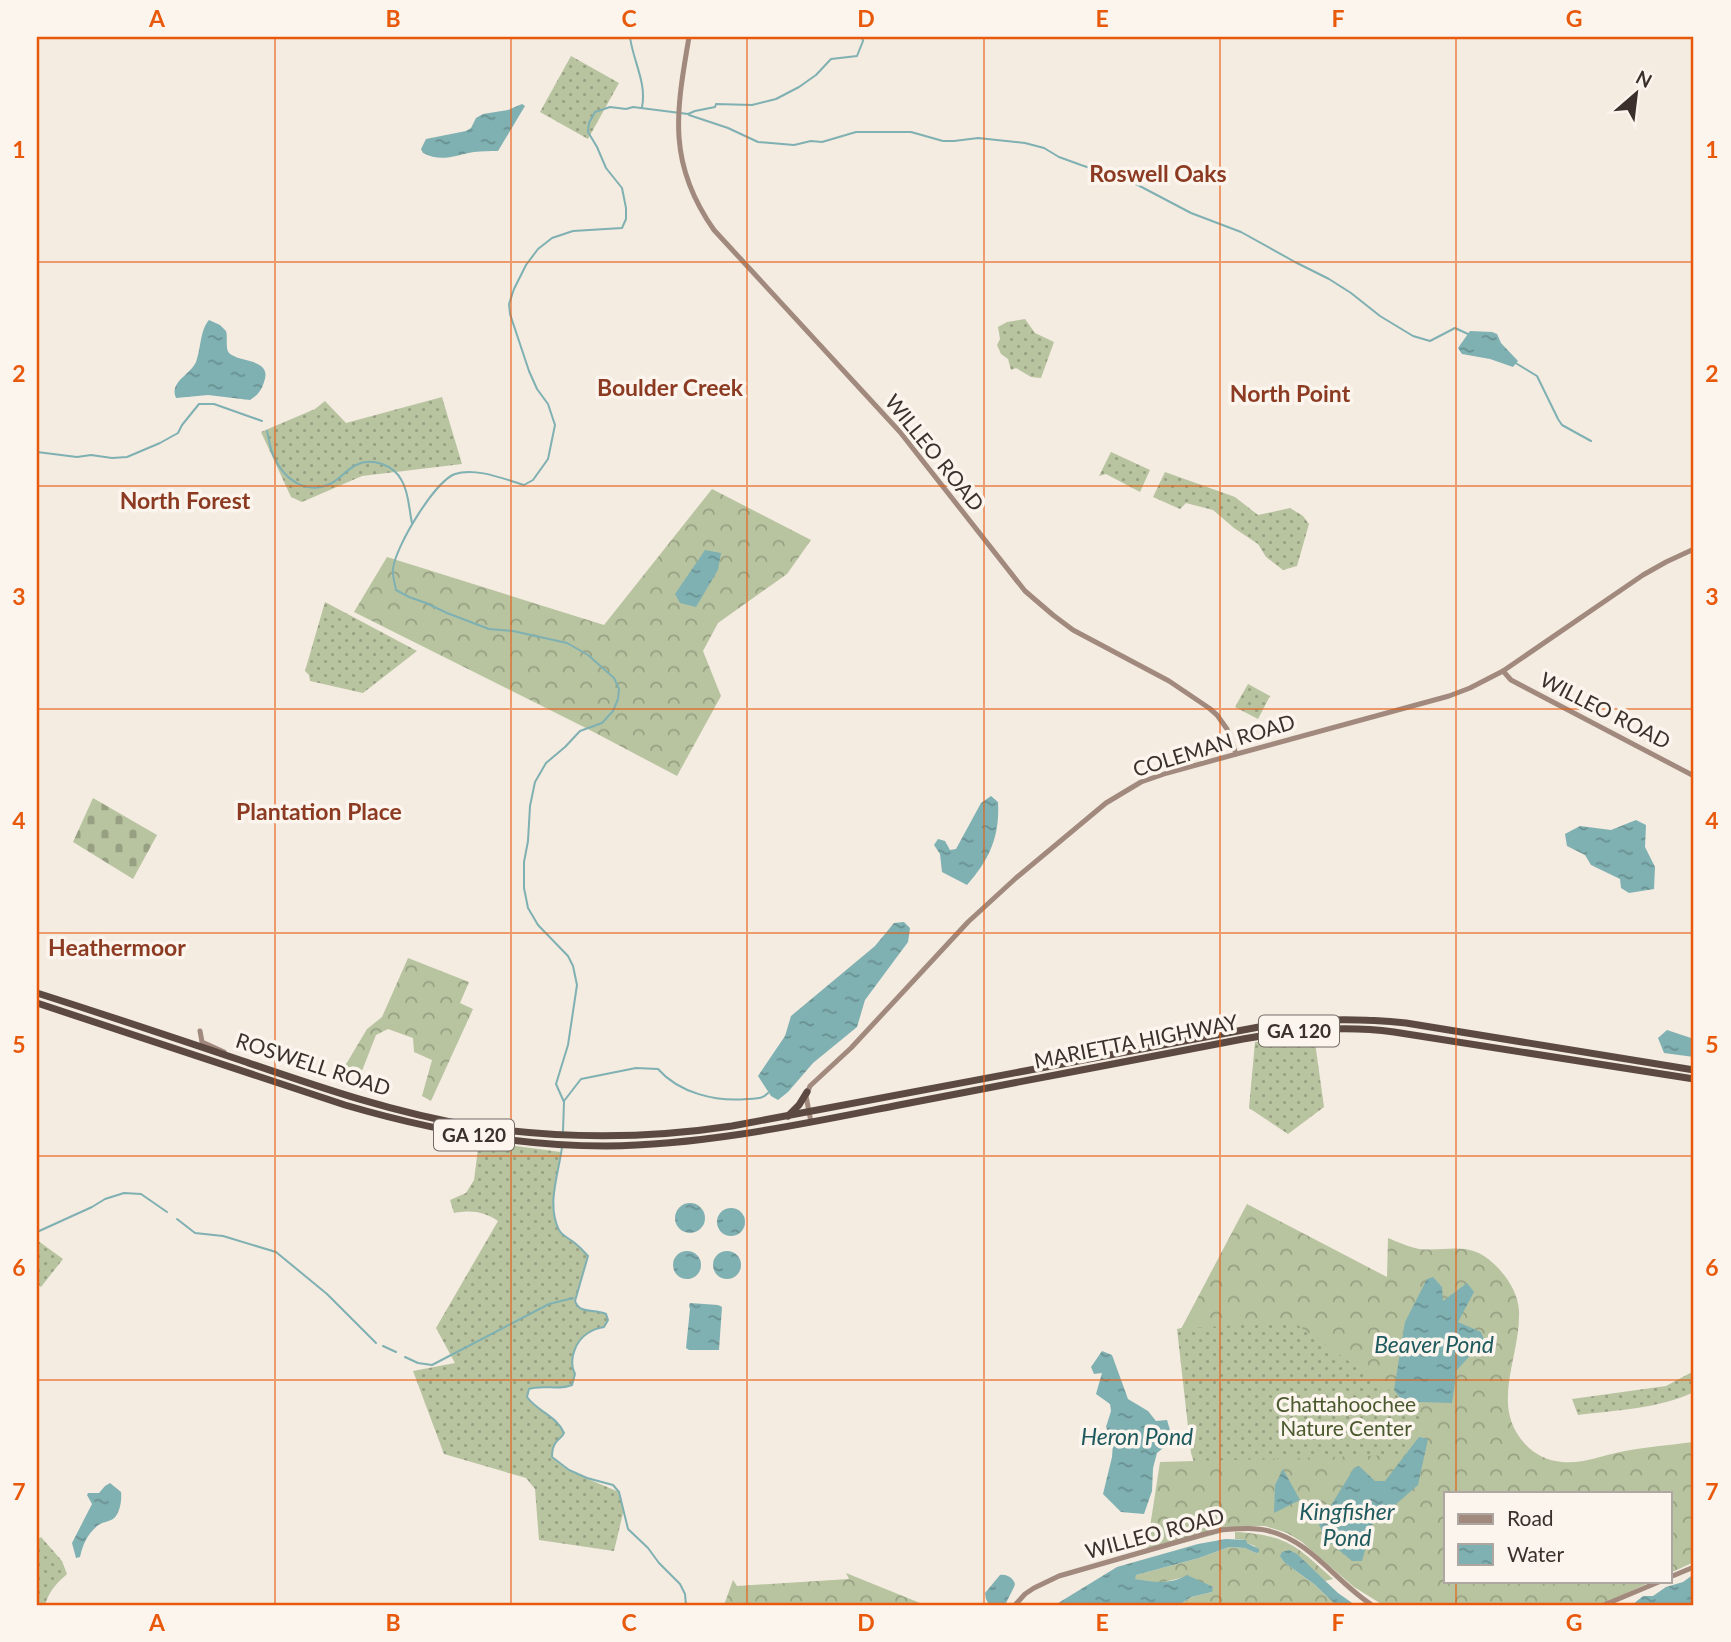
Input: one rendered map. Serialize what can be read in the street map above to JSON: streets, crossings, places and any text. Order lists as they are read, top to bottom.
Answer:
{
  "streets": {
    "highway": ["GA 120", "MARIETTA HIGHWAY", "ROSWELL ROAD"],
    "street": ["WILLEO ROAD", "COLEMAN ROAD"]
  },
  "crossings": [
    ["WILLEO ROAD", "COLEMAN ROAD"],
    ["MARIETTA HIGHWAY", "ROSWELL ROAD"]
  ],
  "districts": [
    "Roswell Oaks",
    "Boulder Creek",
    "North Point",
    "North Forest",
    "Plantation Place",
    "Heathermoor"
  ],
  "water": ["Beaver Pond", "Heron Pond", "Kingfisher Pond"],
  "parks": ["Chattahoochee Nature Center"],
  "legend": ["Road", "Water"],
  "north": "top right",
  "grid": {
    "columns": [
      "A",
      "B",
      "C",
      "D",
      "E",
      "F",
      "G"
    ],
    "rows": [
      "1",
      "2",
      "3",
      "4",
      "5",
      "6",
      "7"
    ]
  }
}
